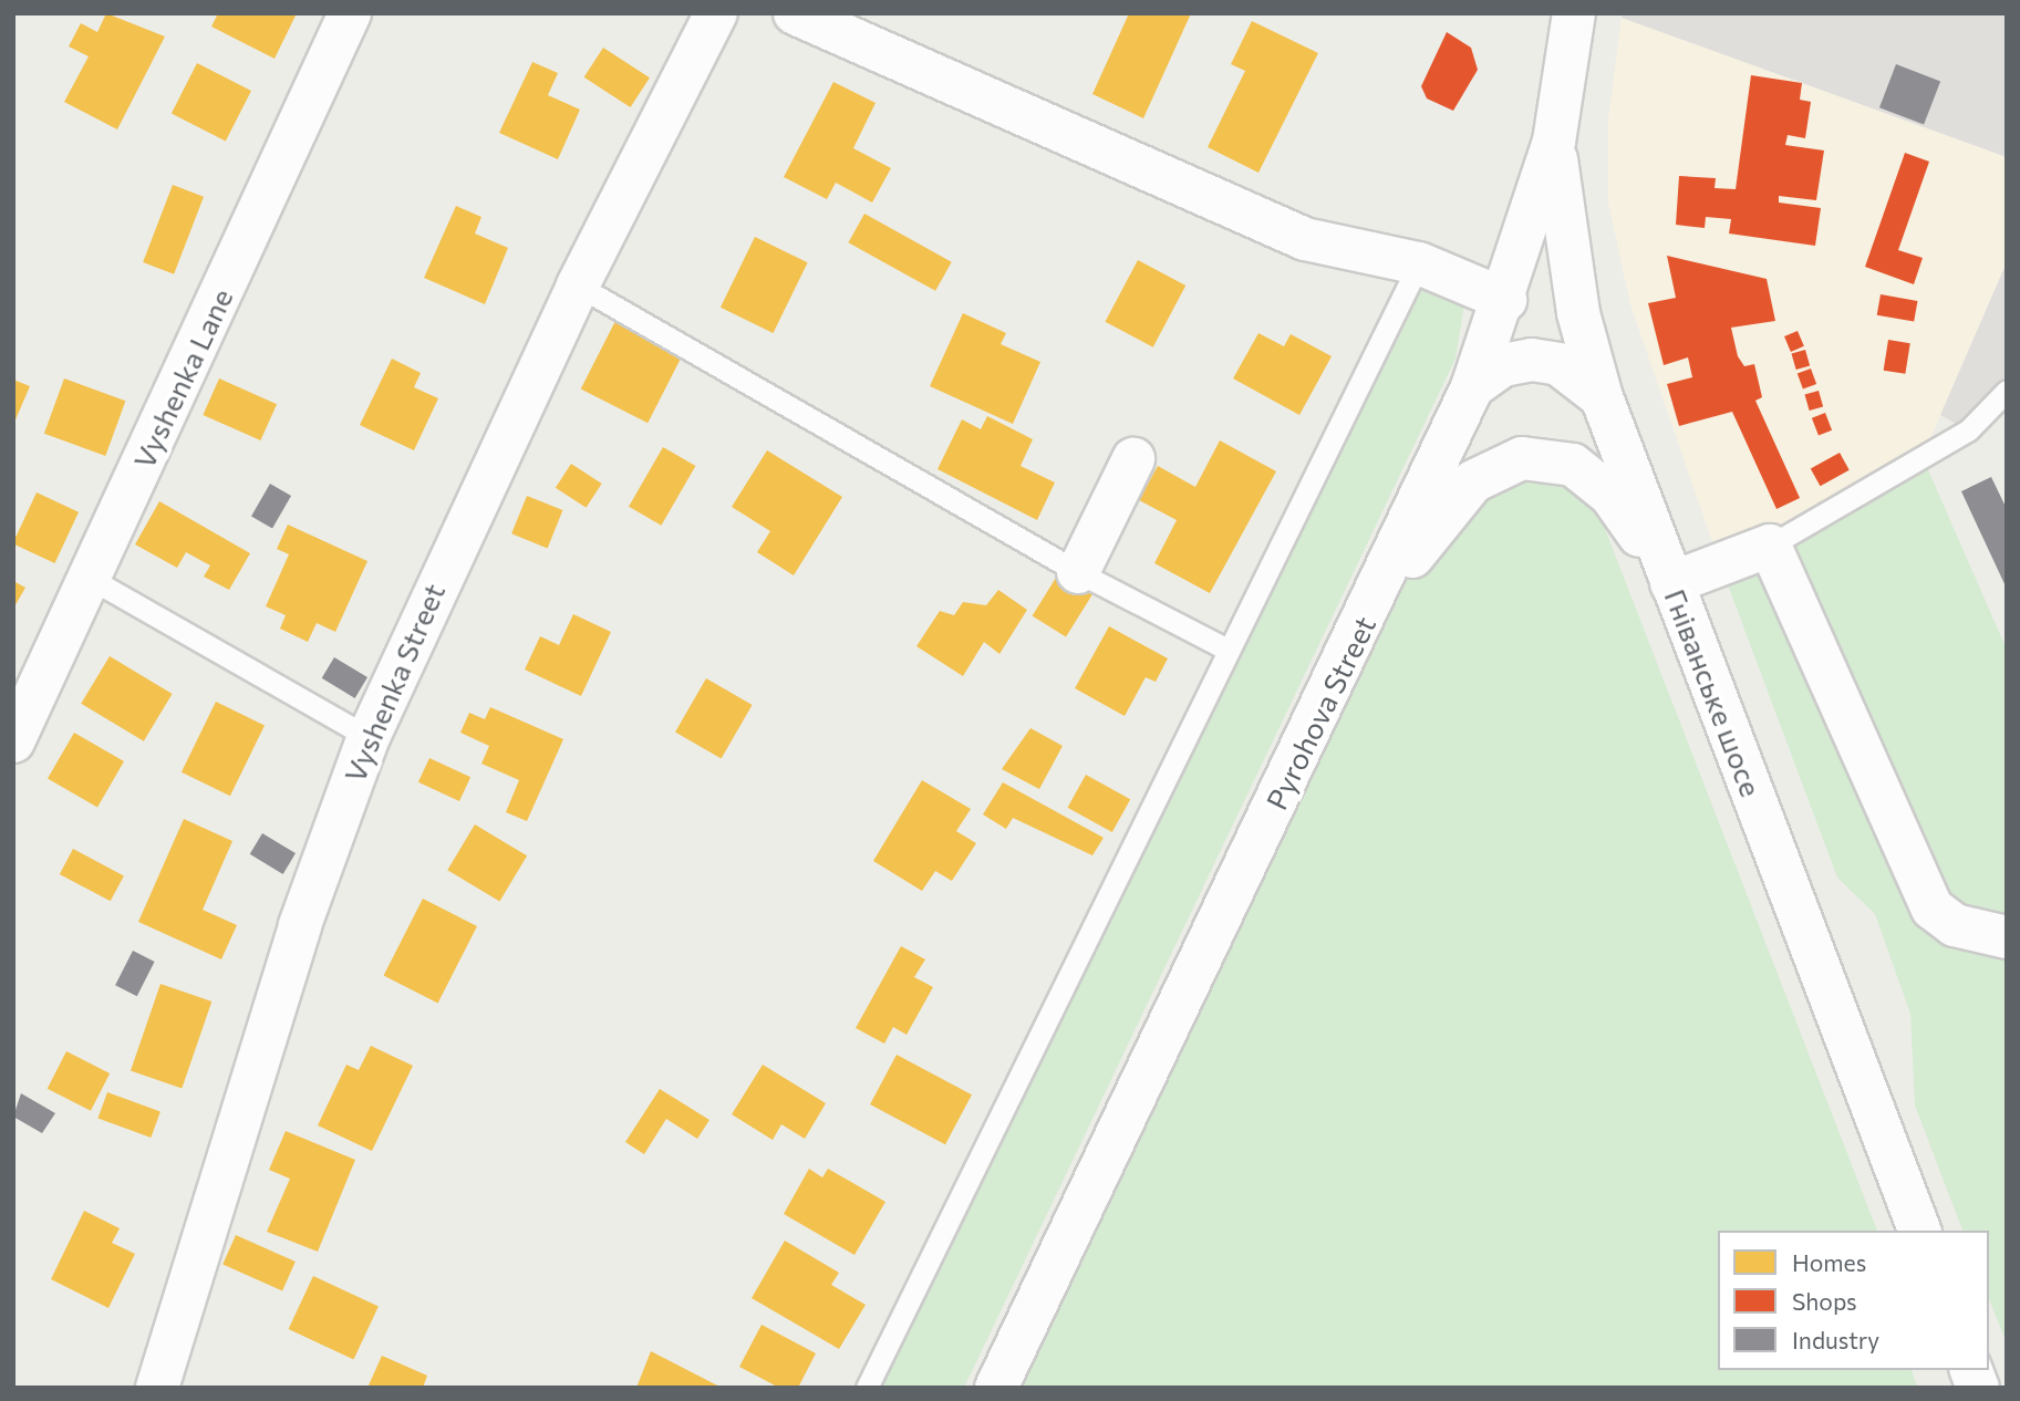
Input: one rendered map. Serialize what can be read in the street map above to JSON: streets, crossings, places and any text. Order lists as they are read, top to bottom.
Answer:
{
  "streets": {
    "street": [
      "Vyshenka Lane",
      "Vyshenka Street",
      "Гніванське шосе",
      "Pyrohova Street"
    ]
  },
  "crossings": [
    ["Гніванське шосе", "Pyrohova Street"]
  ],
  "legend": ["Homes", "Shops", "Industry"]
}
